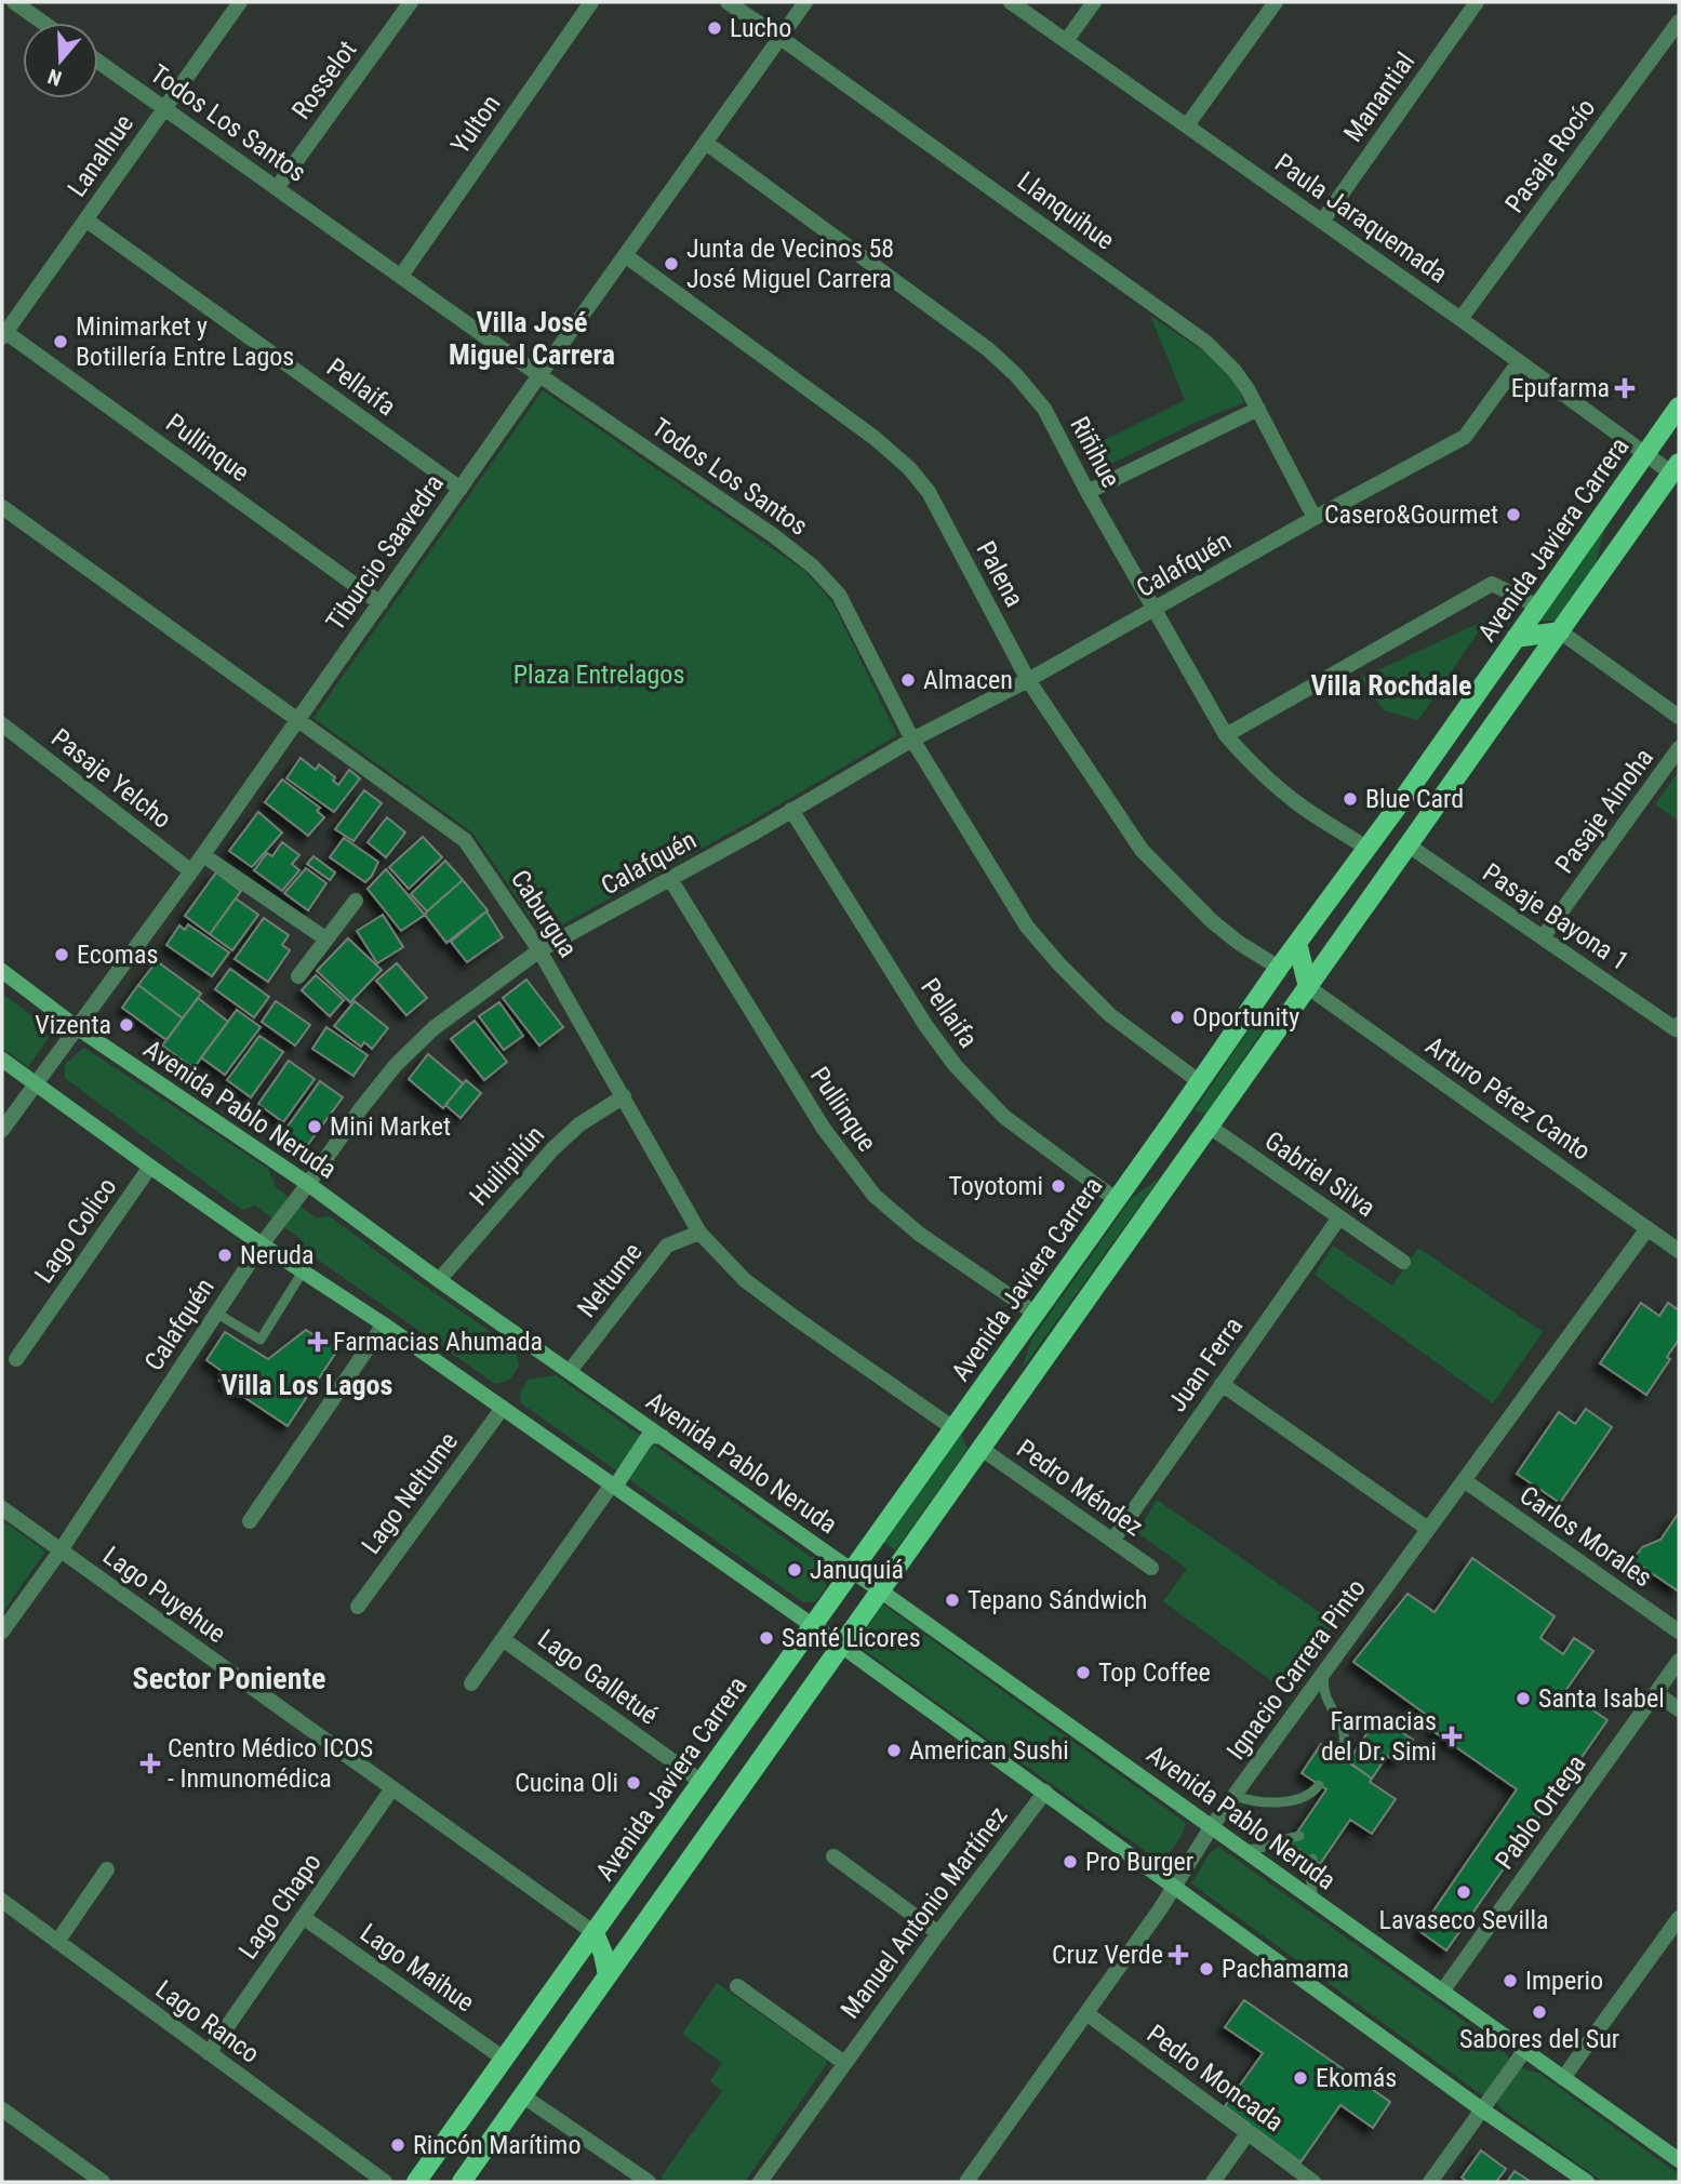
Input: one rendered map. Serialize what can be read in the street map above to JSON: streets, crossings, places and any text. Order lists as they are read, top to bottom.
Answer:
{
  "streets": {
    "main road": ["Avenida Javiera Carrera", "Avenida Pablo Neruda"],
    "street": [
      "Rosselot",
      "Manantial",
      "Todos Los Santos",
      "Yulton",
      "Lanalhue",
      "Pasaje Rocío",
      "Llanquihue",
      "Paula Jaraquemada",
      "Pellaifa",
      "Pullinque",
      "Riñihue",
      "Tiburcio Saavedra",
      "Calafquén",
      "Palena",
      "Pasaje Yelcho",
      "Pasaje Ainoha",
      "Caburgua",
      "Pasaje Bayona 1",
      "Arturo Pérez Canto",
      "Huilipilún",
      "Gabriel Silva",
      "Lago Colico",
      "Neltume",
      "Juan Ferra",
      "Pedro Méndez",
      "Lago Neltume",
      "Carlos Morales",
      "Lago Puyehue",
      "Ignacio Carrera Pinto",
      "Lago Galletué",
      "Pablo Ortega",
      "Lago Chapo",
      "Manuel Antonio Martínez",
      "Lago Maihue",
      "Lago Ranco",
      "Pedro Moncada"
    ]
  },
  "crossings": [
    ["Rosselot", "Todos Los Santos"],
    ["Manantial", "Paula Jaraquemada"],
    ["Todos Los Santos", "Yulton"],
    ["Todos Los Santos", "Lanalhue"],
    ["Todos Los Santos", "Avenida Javiera Carrera"],
    ["Todos Los Santos", "Tiburcio Saavedra"],
    ["Todos Los Santos", "Calafquén"],
    ["Lanalhue", "Pellaifa"],
    ["Lanalhue", "Pullinque"],
    ["Pasaje Rocío", "Paula Jaraquemada"],
    ["Llanquihue", "Tiburcio Saavedra"],
    ["Llanquihue", "Calafquén"],
    ["Paula Jaraquemada", "Avenida Javiera Carrera"],
    ["Paula Jaraquemada", "Calafquén"],
    ["Pellaifa", "Avenida Javiera Carrera"],
    ["Pellaifa", "Tiburcio Saavedra"],
    ["Pellaifa", "Calafquén"],
    ["Pullinque", "Avenida Javiera Carrera"],
    ["Pullinque", "Tiburcio Saavedra"],
    ["Pullinque", "Calafquén"],
    ["Riñihue", "Avenida Javiera Carrera"],
    ["Riñihue", "Tiburcio Saavedra"],
    ["Riñihue", "Calafquén"],
    ["Avenida Javiera Carrera", "Palena"],
    ["Avenida Javiera Carrera", "Caburgua"],
    ["Avenida Javiera Carrera", "Avenida Pablo Neruda"],
    ["Avenida Javiera Carrera", "Lago Puyehue"],
    ["Avenida Javiera Carrera", "Lago Galletué"],
    ["Avenida Javiera Carrera", "Lago Maihue"],
    ["Tiburcio Saavedra", "Palena"],
    ["Tiburcio Saavedra", "Pasaje Yelcho"],
    ["Tiburcio Saavedra", "Caburgua"],
    ["Tiburcio Saavedra", "Avenida Pablo Neruda"],
    ["Calafquén", "Palena"],
    ["Calafquén", "Caburgua"],
    ["Calafquén", "Avenida Pablo Neruda"],
    ["Calafquén", "Lago Puyehue"],
    ["Pasaje Ainoha", "Pasaje Bayona 1"],
    ["Caburgua", "Huilipilún"],
    ["Caburgua", "Neltume"],
    ["Arturo Pérez Canto", "Ignacio Carrera Pinto"],
    ["Avenida Pablo Neruda", "Huilipilún"],
    ["Avenida Pablo Neruda", "Neltume"],
    ["Avenida Pablo Neruda", "Ignacio Carrera Pinto"],
    ["Avenida Pablo Neruda", "Pablo Ortega"],
    ["Gabriel Silva", "Juan Ferra"],
    ["Juan Ferra", "Pedro Méndez"],
    ["Carlos Morales", "Ignacio Carrera Pinto"],
    ["Lago Puyehue", "Lago Chapo"],
    ["Ignacio Carrera Pinto", "Pedro Moncada"],
    ["Lago Chapo", "Lago Maihue"],
    ["Lago Chapo", "Lago Ranco"]
  ],
  "districts": [
    "Villa José Miguel Carrera",
    "Villa Rochdale",
    "Villa Los Lagos",
    "Sector Poniente"
  ],
  "parks": ["Plaza Entrelagos"],
  "places": {
    "other": [
      "Lucho",
      "Junta de Vecinos 58 José Miguel Carrera",
      "Minimarket y Botillería Entre Lagos",
      "Casero&Gourmet",
      "Almacen",
      "Blue Card",
      "Ecomas",
      "Oportunity",
      "Vizenta",
      "Mini Market",
      "Toyotomi",
      "Neruda",
      "Januquiá",
      "Tepano Sándwich",
      "Santé Licores",
      "Top Coffee",
      "Santa Isabel",
      "American Sushi",
      "Cucina Oli",
      "Pro Burger",
      "Lavaseco Sevilla",
      "Pachamama",
      "Imperio",
      "Sabores del Sur",
      "Ekomás",
      "Rincón Marítimo"
    ],
    "health": [
      "Epufarma",
      "Farmacias Ahumada",
      "Farmacias del Dr. Simi",
      "Centro Médico ICOS - Inmunomédica",
      "Cruz Verde"
    ]
  },
  "north": "bottom"
}
